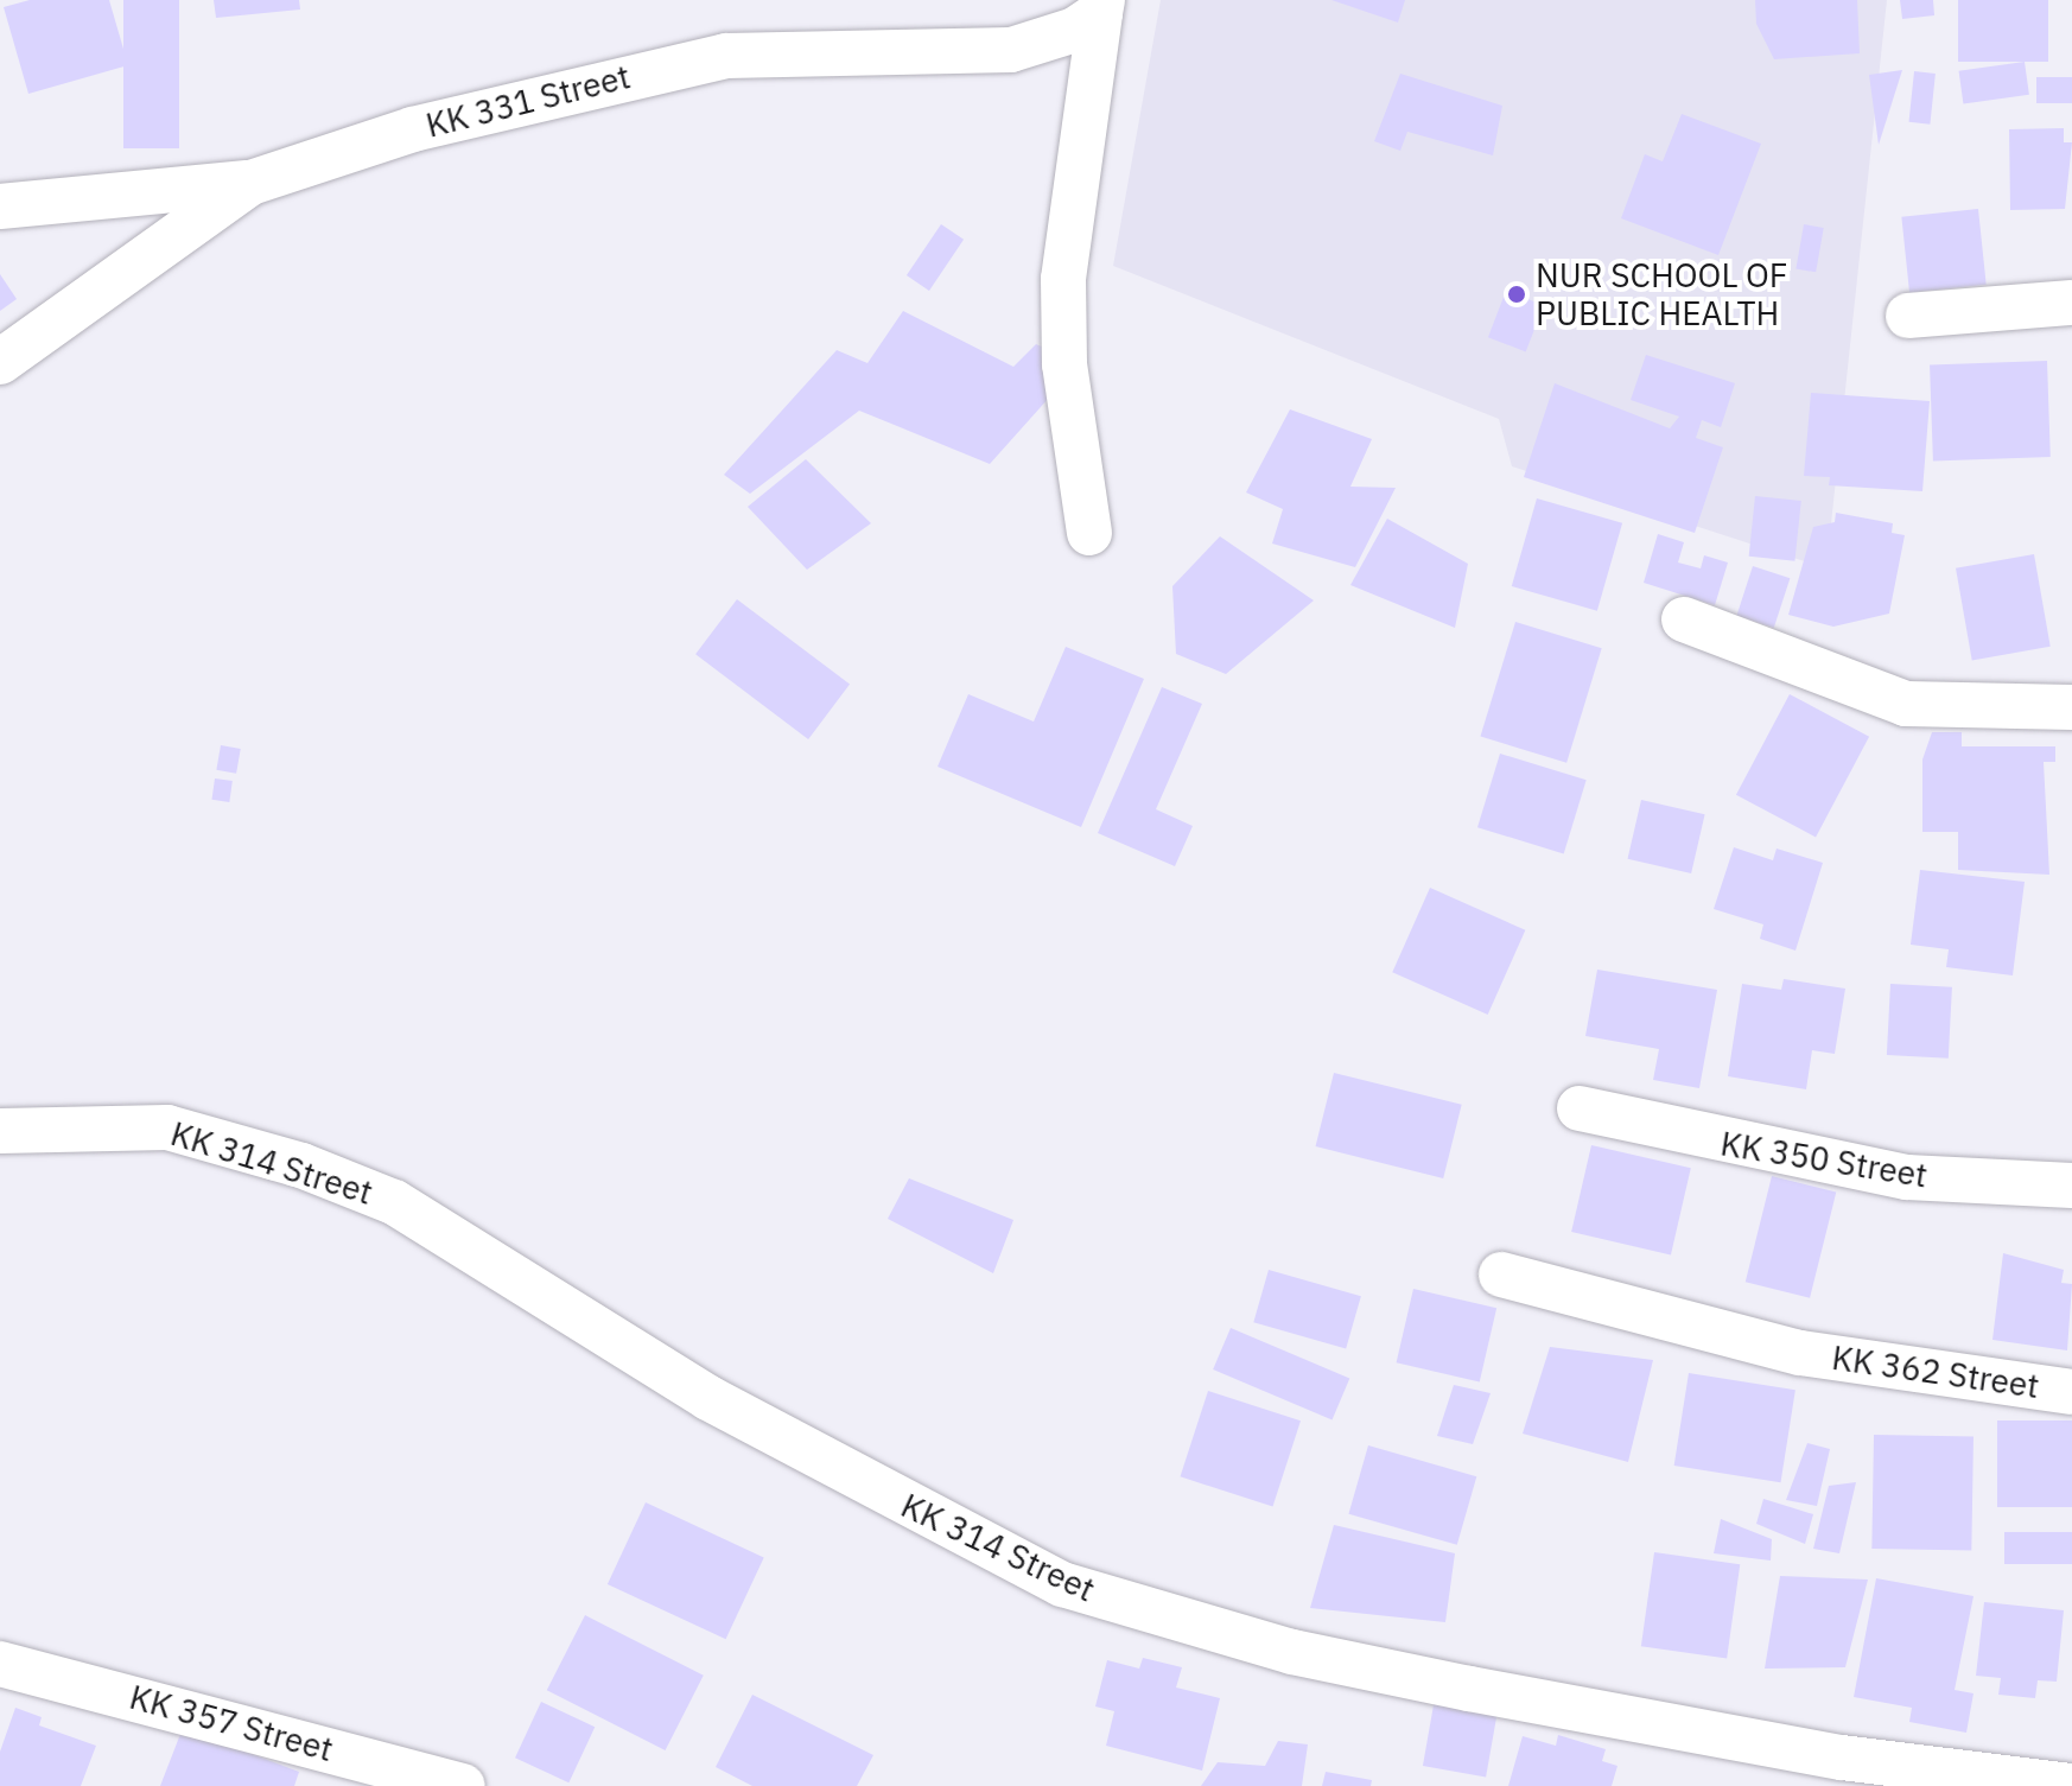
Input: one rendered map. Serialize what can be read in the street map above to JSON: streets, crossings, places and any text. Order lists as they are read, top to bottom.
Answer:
{
  "streets": {
    "street": [
      "KK 331 Street",
      "KK 350 Street",
      "KK 314 Street",
      "KK 362 Street",
      "KK 357 Street"
    ]
  },
  "places": ["NUR SCHOOL OF PUBLIC HEALTH"]
}
